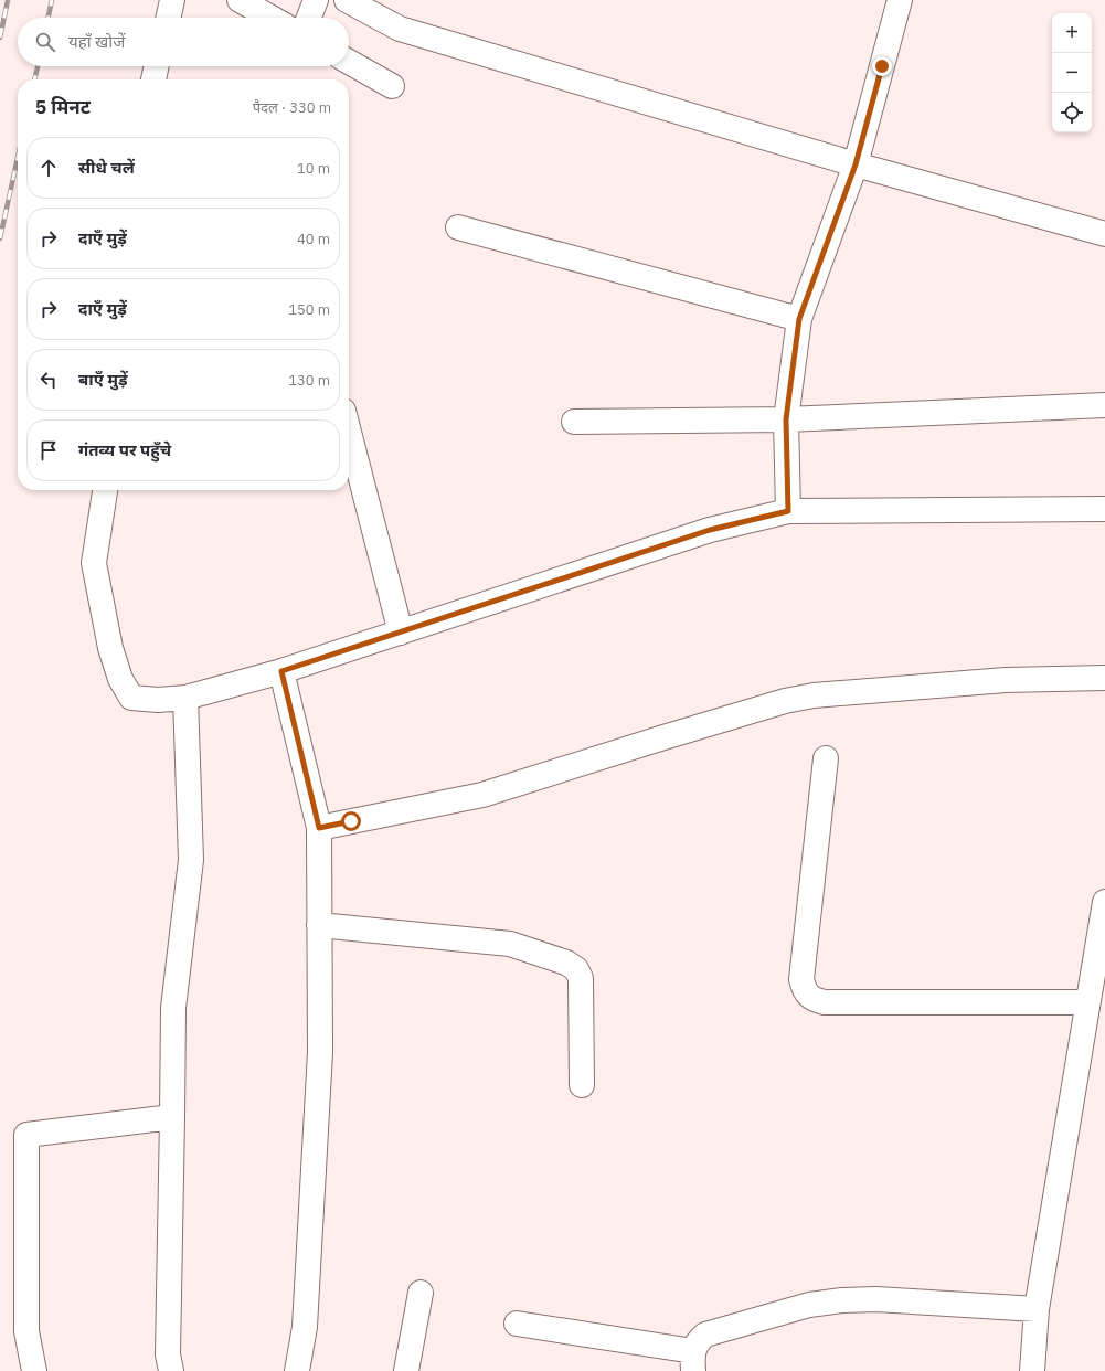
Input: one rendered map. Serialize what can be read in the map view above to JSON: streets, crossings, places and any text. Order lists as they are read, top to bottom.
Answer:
{
  "page": {
    "map_buttons": ["+", "−"],
    "search": "यहाँ खोजें",
    "heading": ["5 मिनट", "पैदल · 330 m"],
    "list": [
      ["सीधे चलें", "10 m"],
      ["दाएँ मुड़ें", "40 m"],
      ["दाएँ मुड़ें", "150 m"],
      ["बाएँ मुड़ें", "130 m"],
      "गंतव्य पर पहुँचे"
    ]
  }
}
